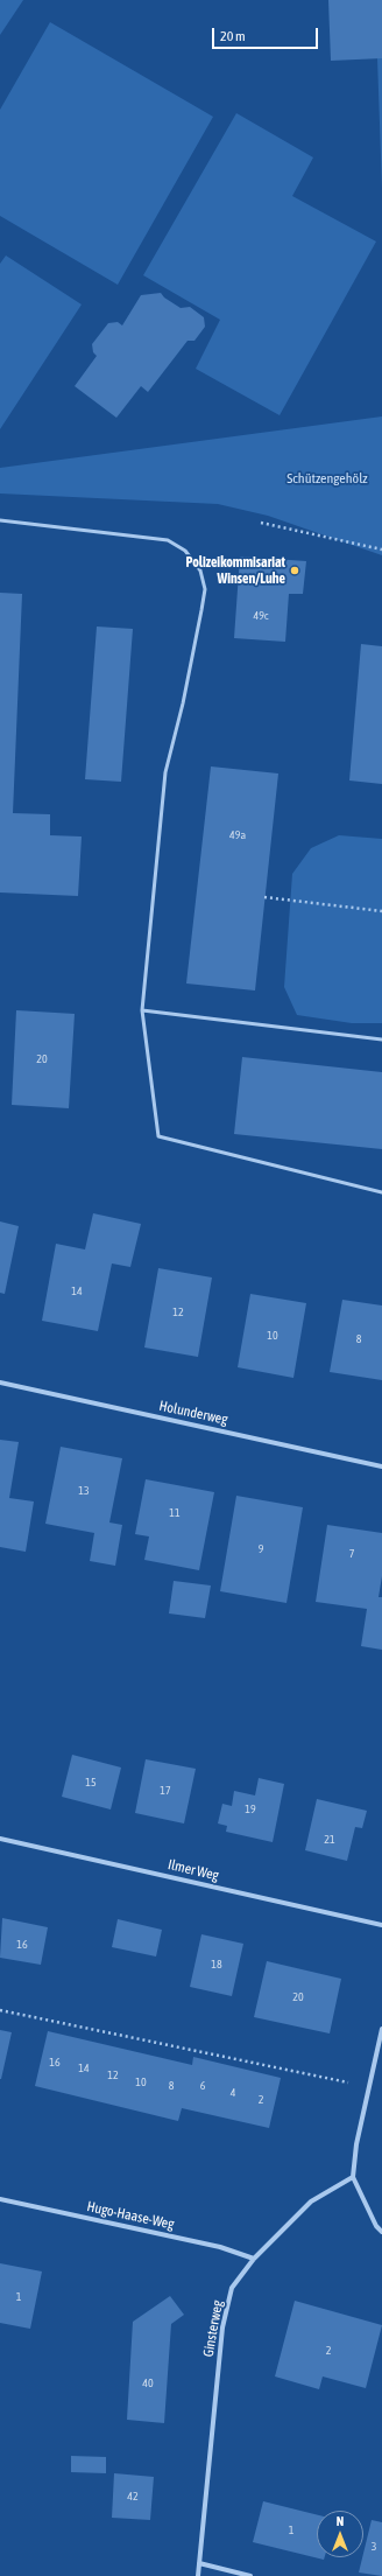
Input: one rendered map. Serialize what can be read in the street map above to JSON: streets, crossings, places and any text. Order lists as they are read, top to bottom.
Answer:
{
  "streets": {
    "street": [
      "Holunderweg",
      "Ilmer Weg",
      "Hugo-Haase-Weg",
      "Ginsterweg"
    ]
  },
  "crossings": [
    ["Hugo-Haase-Weg", "Ginsterweg"]
  ],
  "parks": ["Schützengehölz"],
  "places": ["Polizeikommisariat Winsen/Luhe"],
  "house_numbers": [
    "49c",
    "49a",
    "20",
    "14",
    "12",
    "10",
    "8",
    "13",
    "11",
    "9",
    "7",
    "15",
    "17",
    "19",
    "21",
    "16",
    "18",
    "20",
    "16",
    "14",
    "12",
    "10",
    "8",
    "6",
    "4",
    "2",
    "1",
    "2",
    "40",
    "42",
    "1",
    "3"
  ],
  "scale_bar": "20 m",
  "north": "top"
}
